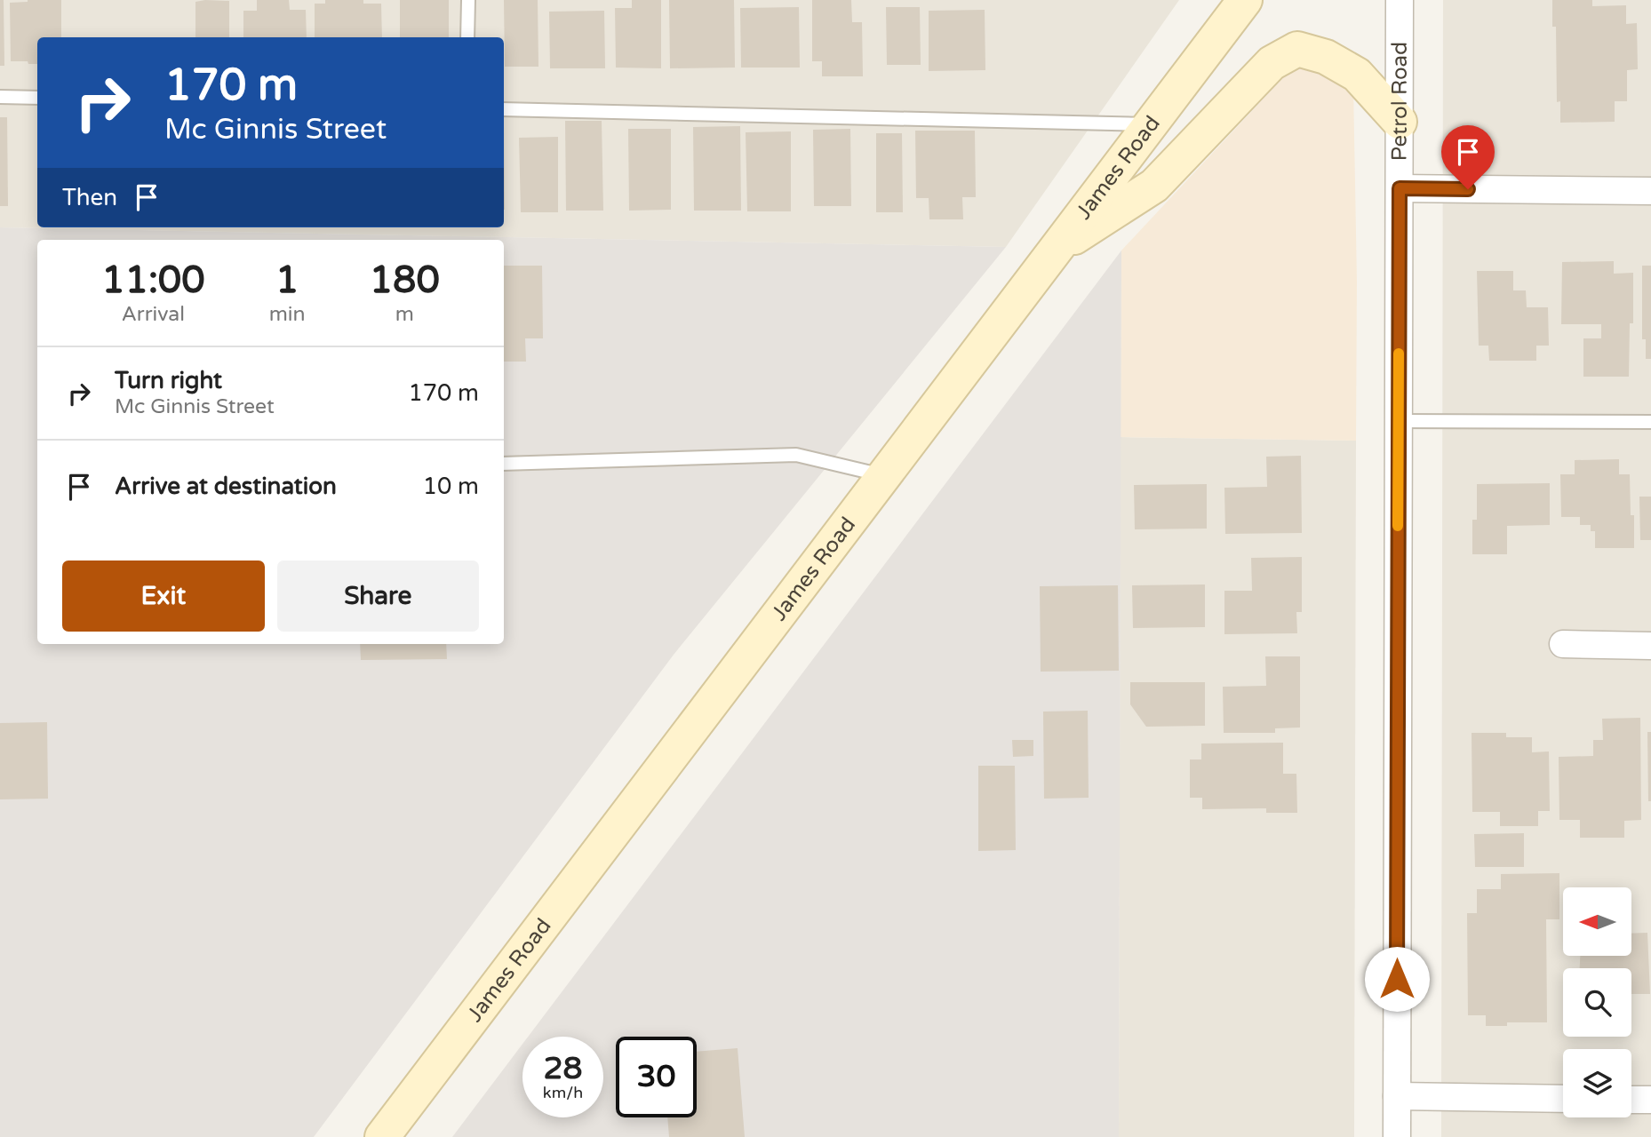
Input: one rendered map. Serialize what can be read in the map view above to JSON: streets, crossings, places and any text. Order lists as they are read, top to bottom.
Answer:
{
  "streets": {
    "main road": ["James Road"],
    "street": ["Petrol Road"]
  },
  "north": "left",
  "page": {
    "turn": ["170 m", "Mc Ginnis Street"],
    "then": "Then",
    "eta": [
      "11:00",
      "Arrival",
      "1",
      "min",
      "180",
      "m"
    ],
    "list": [
      {
        "name": "Turn right",
        "note": "Mc Ginnis Street",
        "value": "170 m"
      },
      {
        "name": "Arrive at destination",
        "value": "10 m"
      }
    ],
    "buttons": ["Exit", "Share"],
    "speed": "28 km/h",
    "limit": "30"
  }
}
